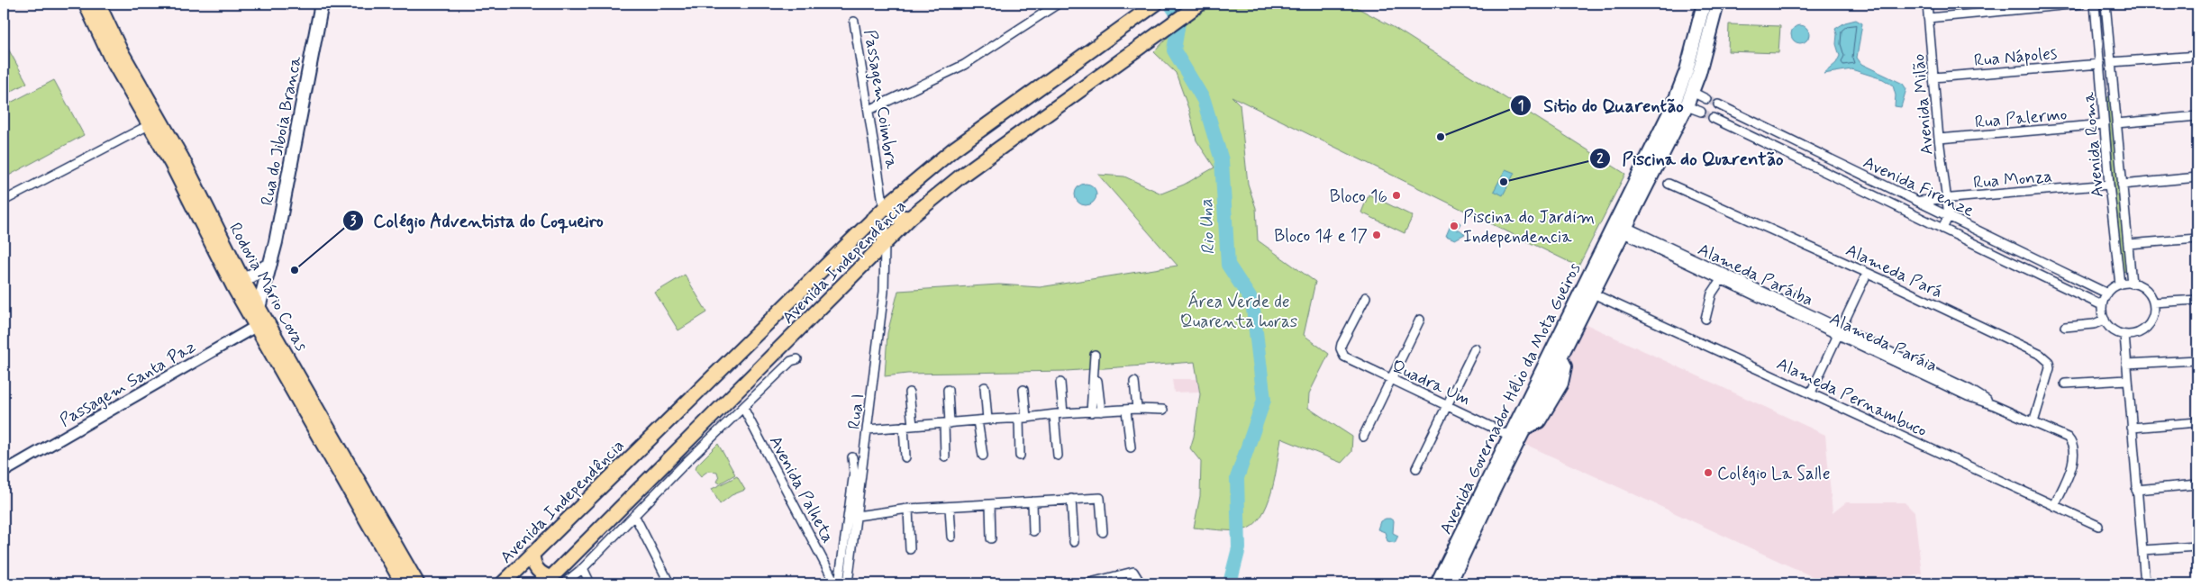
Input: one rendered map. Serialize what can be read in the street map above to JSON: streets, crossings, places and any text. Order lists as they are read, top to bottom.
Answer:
{
  "streets": {
    "main road": [
      "Rua do Jiboia Branca",
      "Avenida Independência",
      "Rodovia Mário Covas",
      "Avenida Governador Hélio da Mota Gueiros"
    ],
    "street": [
      "Rua Nápoles",
      "Passagem Coimbra",
      "Avenida Milão",
      "Rua Palermo",
      "Avenida Roma",
      "Rua Monza",
      "Avenida Firenze",
      "Alameda Pará",
      "Alameda Paráiba",
      "Alameda Paráia",
      "Quadra Um",
      "Passagem Santa Paz",
      "Alameda Pernambuco",
      "Rua I",
      "Avenida Palheta"
    ]
  },
  "crossings": [
    ["Rua Nápoles", "Avenida Milão"],
    ["Rua Nápoles", "Avenida Roma"],
    ["Passagem Coimbra", "Avenida Independência"],
    ["Avenida Milão", "Rua Palermo"],
    ["Avenida Milão", "Rua Monza"],
    ["Avenida Milão", "Avenida Firenze"],
    ["Rua Palermo", "Avenida Roma"],
    ["Rua do Jiboia Branca", "Rodovia Mário Covas"],
    ["Avenida Roma", "Rua Monza"],
    ["Avenida Roma", "Avenida Firenze"],
    ["Rua Monza", "Avenida Firenze"],
    ["Avenida Independência", "Rua I"],
    ["Alameda Pará", "Alameda Paráiba"],
    ["Alameda Paráiba", "Alameda Paráia"],
    ["Rodovia Mário Covas", "Passagem Santa Paz"],
    ["Quadra Um", "Avenida Governador Hélio da Mota Gueiros"]
  ],
  "water": ["Rio Una"],
  "parks": ["Área Verde de Quarenta horas"],
  "places": [
    "Sitio do Quarentão",
    "Piscina do Quarentão",
    "Bloco 16",
    "Piscina do Jardim Independencia",
    "Bloco 14 e 17",
    "Colégio Adventista do Coqueiro",
    "Colégio La Salle"
  ]
}
